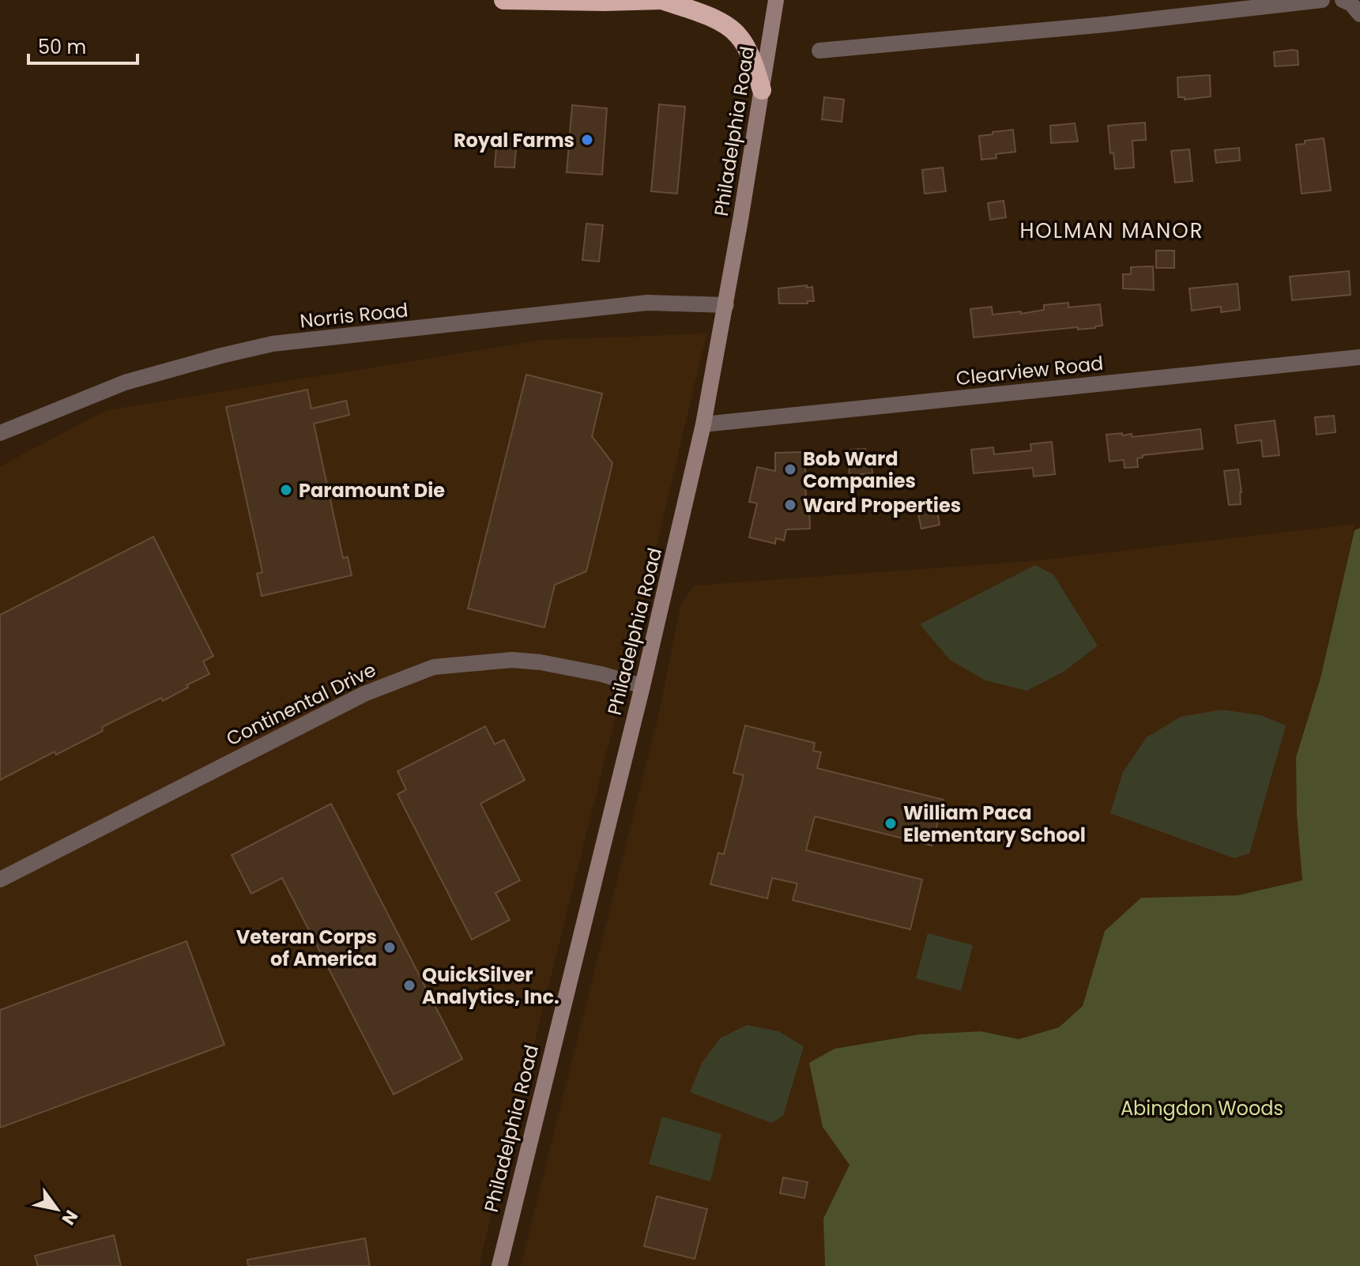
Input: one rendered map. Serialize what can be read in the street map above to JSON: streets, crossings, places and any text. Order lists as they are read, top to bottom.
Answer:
{
  "streets": {
    "main road": ["Philadelphia Road"],
    "street": ["Norris Road", "Clearview Road", "Continental Drive"]
  },
  "crossings": [
    ["Philadelphia Road", "Norris Road"],
    ["Philadelphia Road", "Clearview Road"],
    ["Philadelphia Road", "Continental Drive"]
  ],
  "districts": ["HOLMAN MANOR"],
  "parks": ["Abingdon Woods"],
  "places": [
    "Royal Farms",
    "Bob Ward Companies",
    "Paramount Die",
    "Ward Properties",
    "William Paca Elementary School",
    "Veteran Corps of America",
    "QuickSilver Analytics, Inc."
  ],
  "scale_bar": "50 m",
  "north": "bottom right"
}
